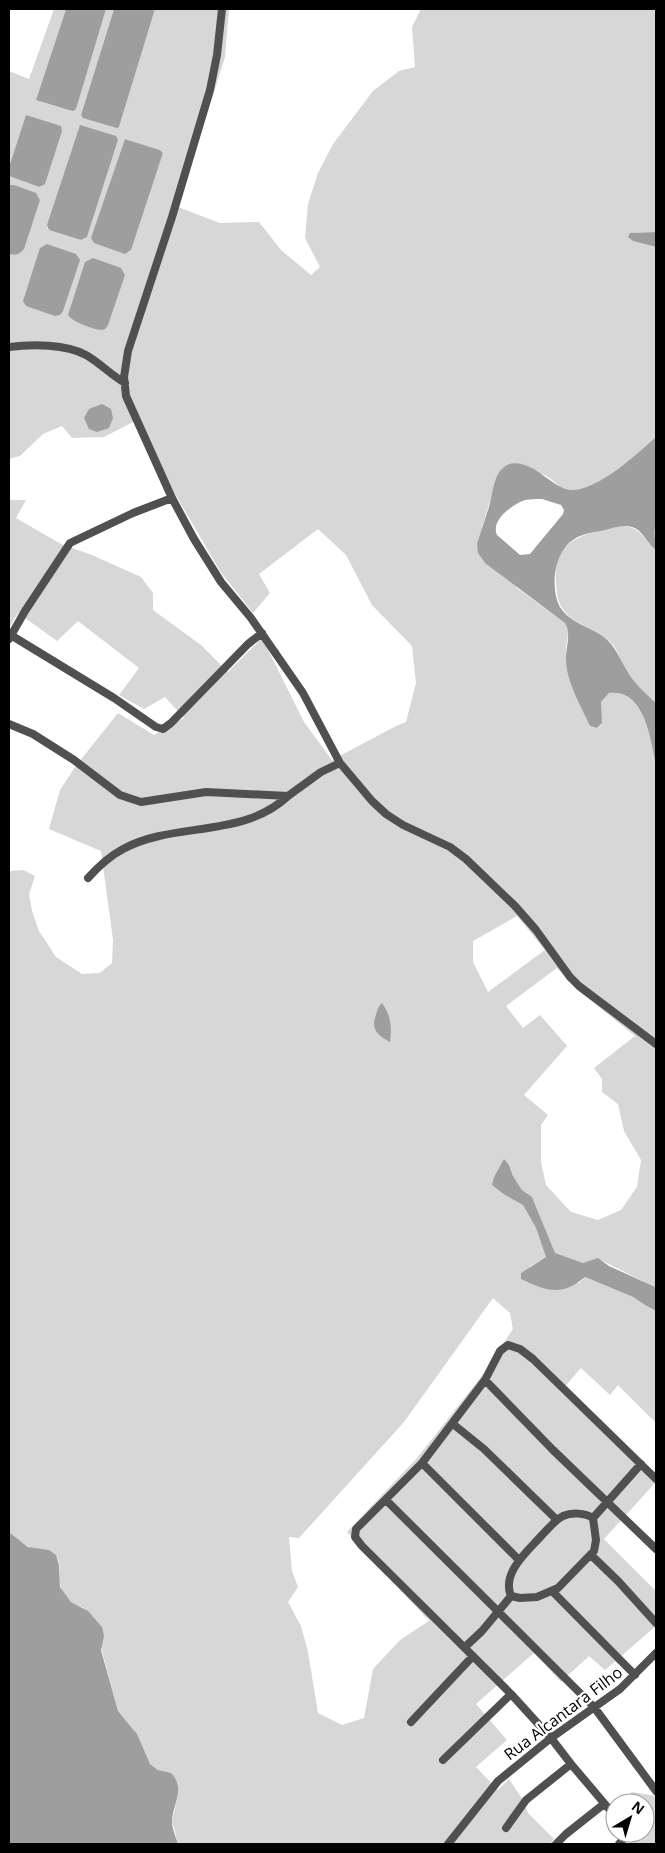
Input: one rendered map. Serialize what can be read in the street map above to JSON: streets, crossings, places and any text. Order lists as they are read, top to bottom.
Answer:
{
  "streets": {
    "street": ["Rua Alcantara Filho"]
  },
  "north": "top right"
}
